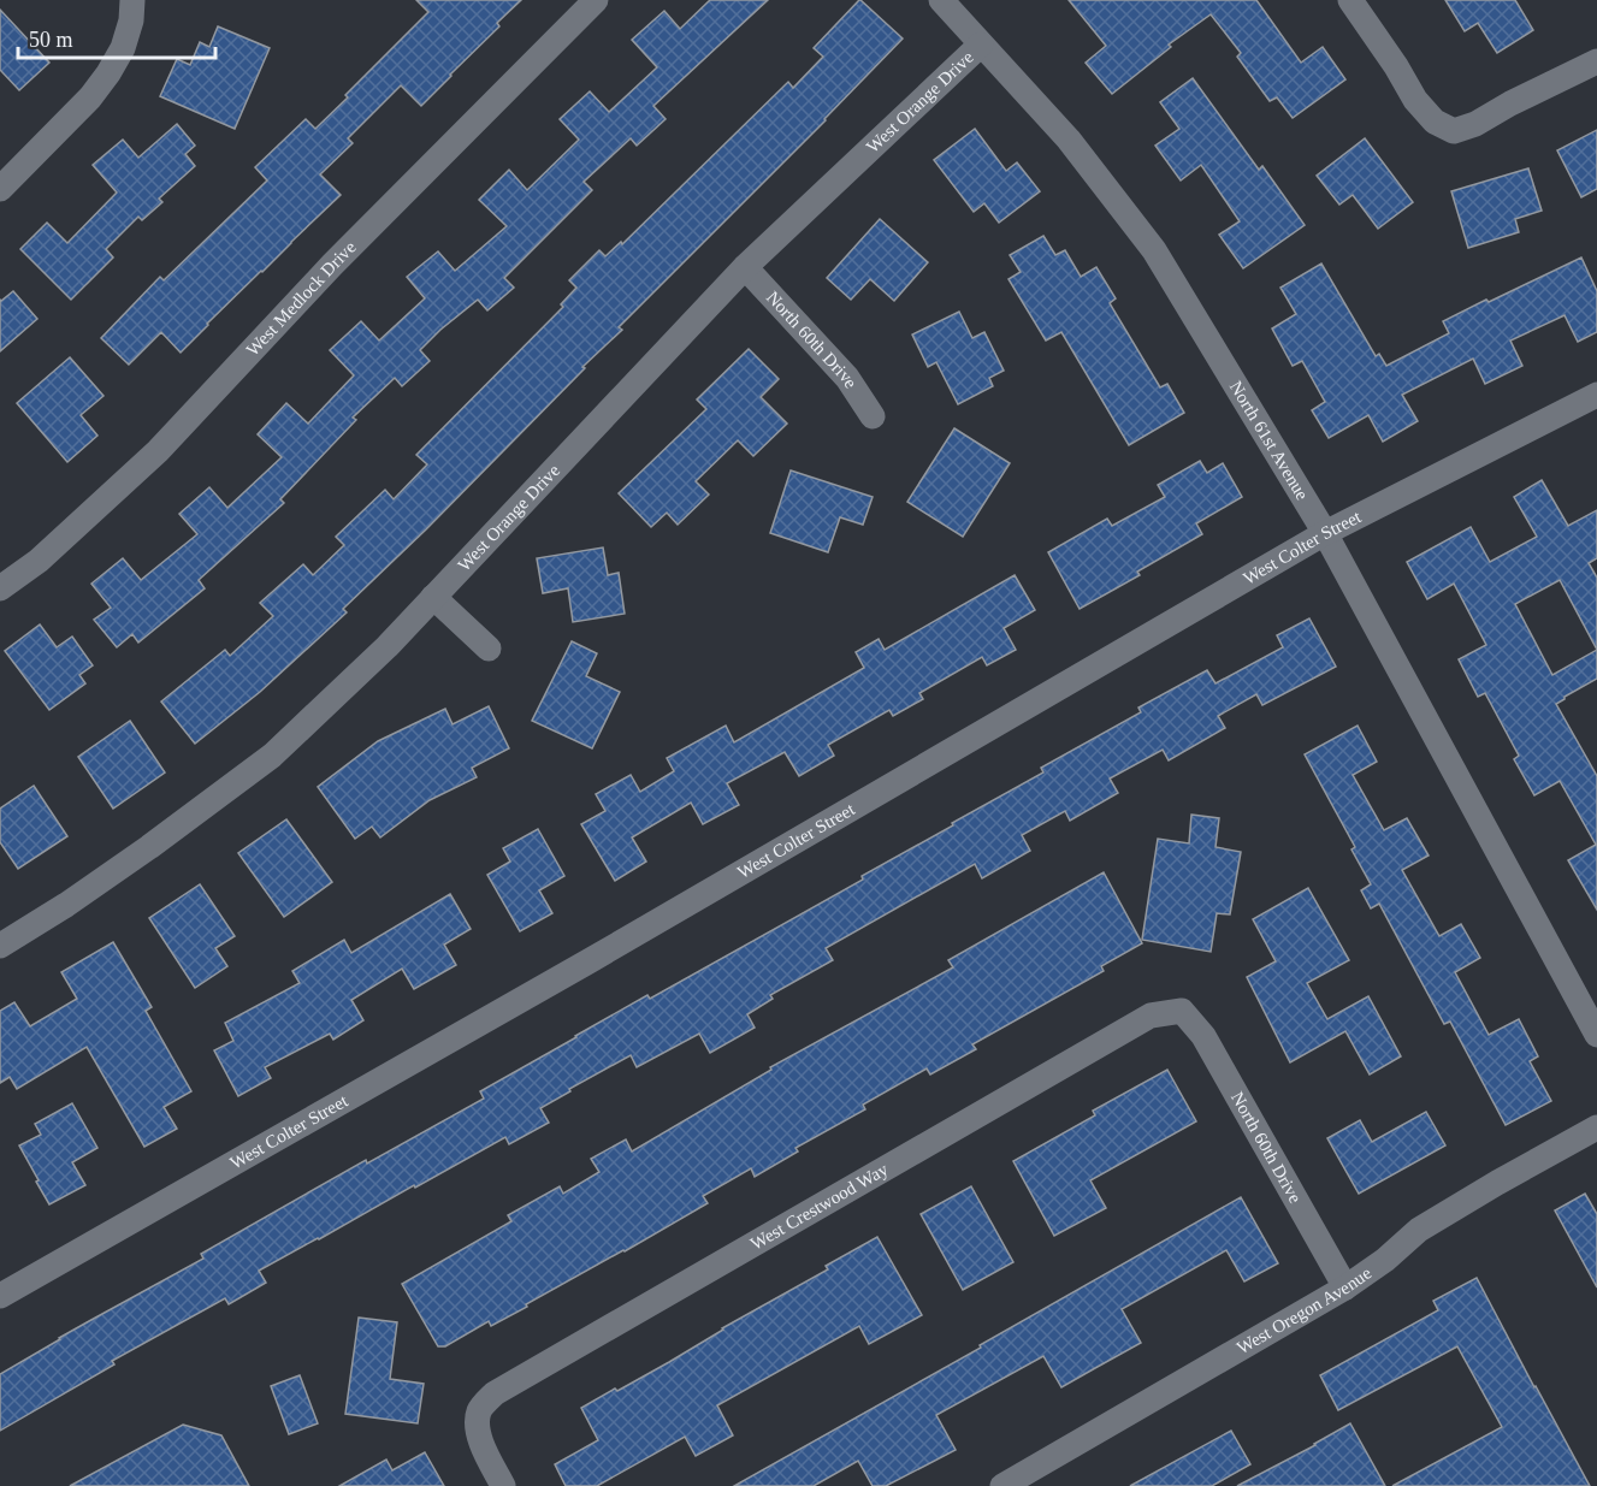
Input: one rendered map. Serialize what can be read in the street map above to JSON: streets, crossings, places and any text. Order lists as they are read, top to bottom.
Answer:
{
  "streets": {
    "street": [
      "West Orange Drive",
      "West Medlock Drive",
      "North 60th Drive",
      "North 61st Avenue",
      "West Colter Street",
      "West Crestwood Way",
      "West Oregon Avenue"
    ]
  },
  "crossings": [
    ["West Orange Drive", "North 60th Drive"],
    ["West Orange Drive", "North 61st Avenue"],
    ["North 60th Drive", "West Crestwood Way"],
    ["North 60th Drive", "West Oregon Avenue"],
    ["North 61st Avenue", "West Colter Street"]
  ],
  "scale_bar": "50 m"
}
